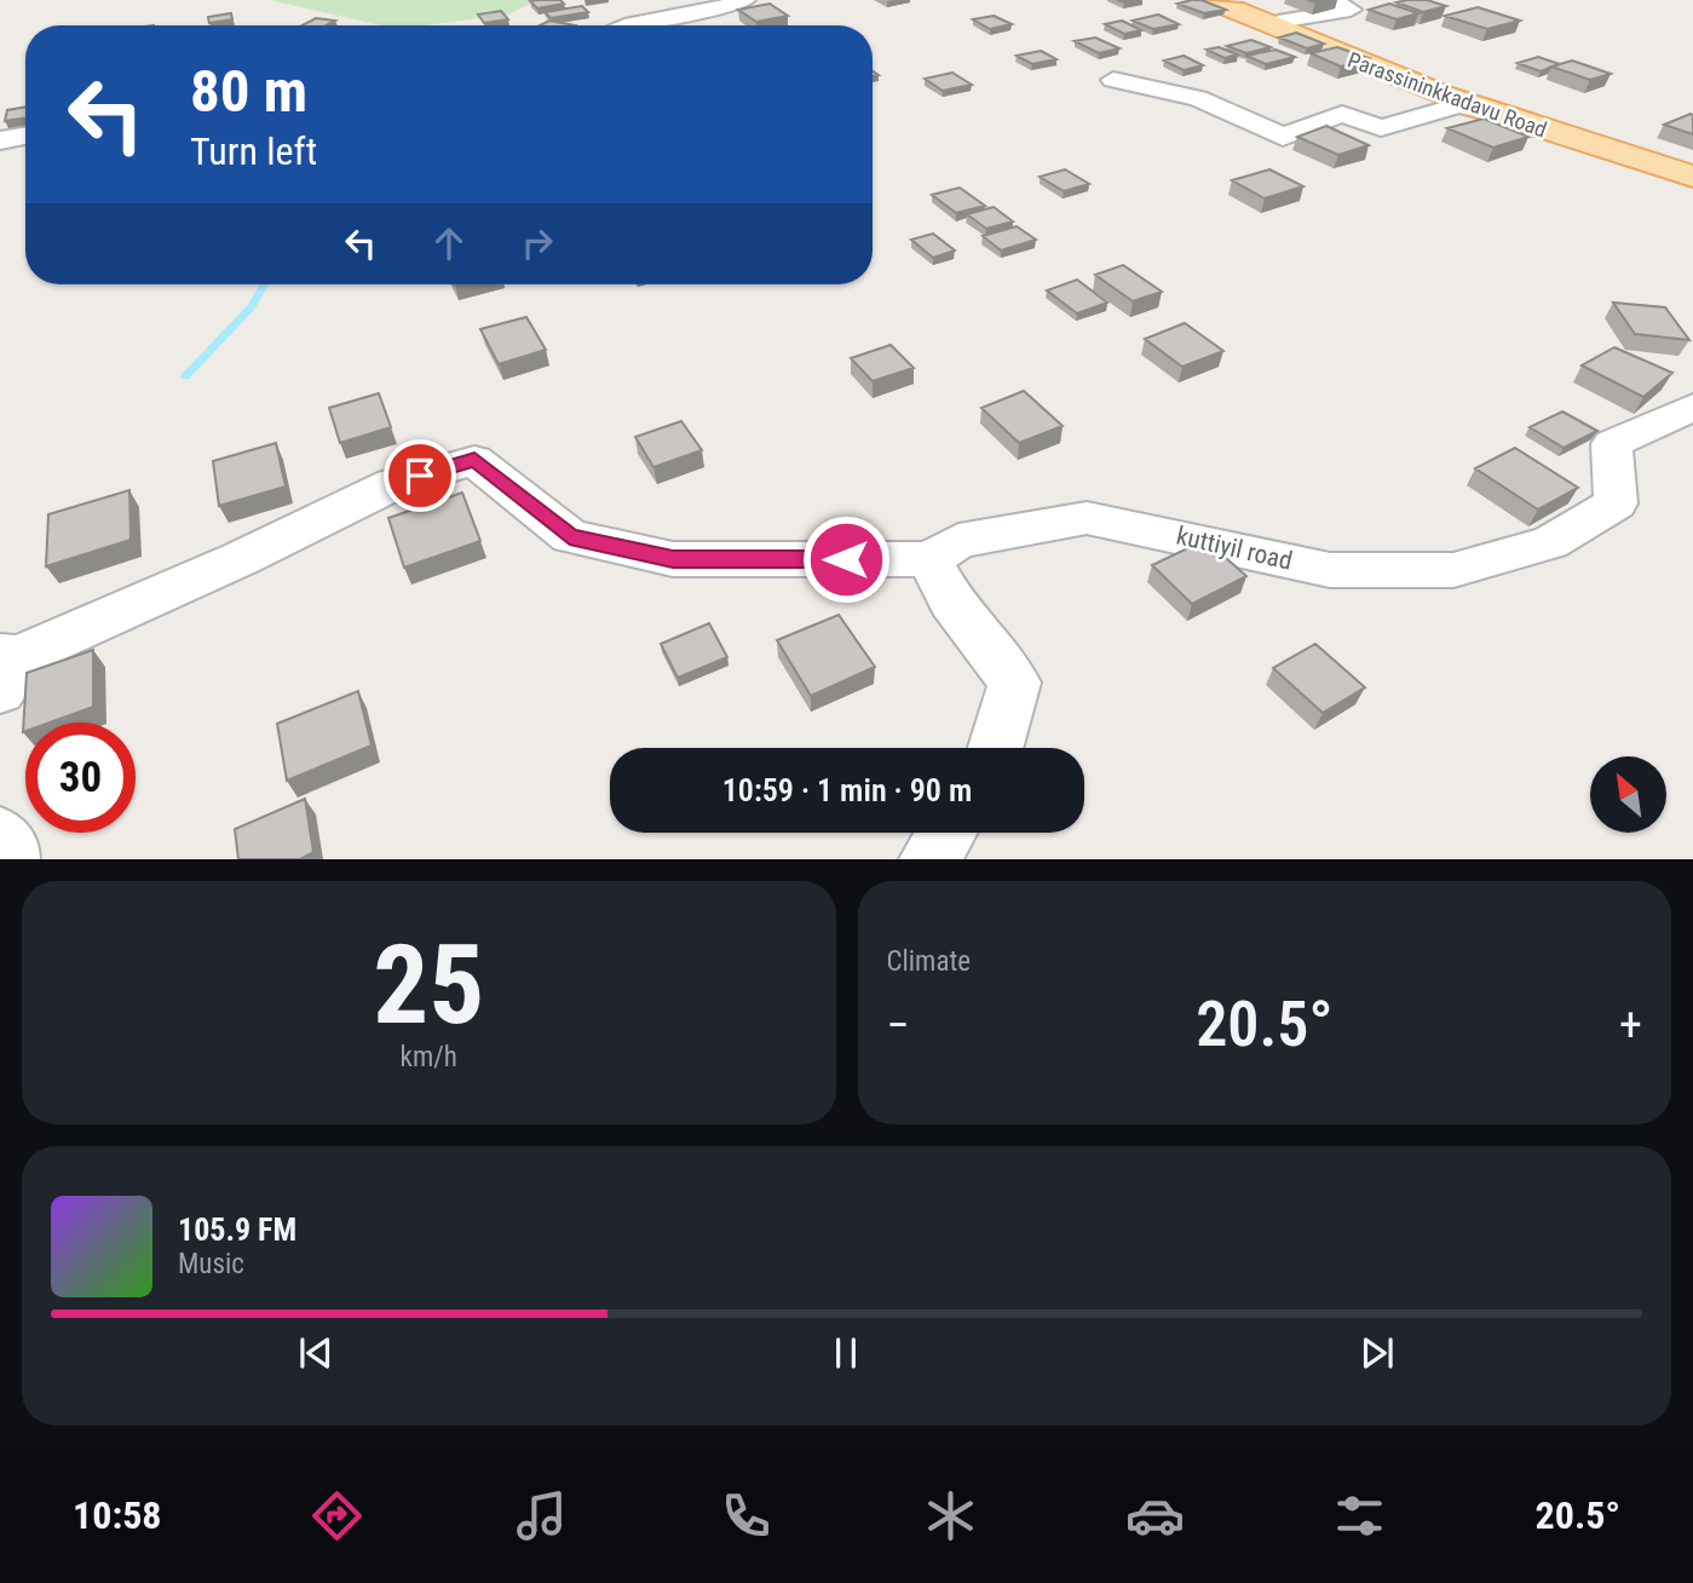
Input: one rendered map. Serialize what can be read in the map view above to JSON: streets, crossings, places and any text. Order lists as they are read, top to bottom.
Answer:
{
  "streets": {
    "main road": ["Parassininkkadavu Road"],
    "street": ["kuttiyil road"]
  },
  "north": "top left",
  "page": {
    "turn": ["80 m", "Turn left"],
    "limit": "30",
    "trip": "10:59 · 1 min · 90 m",
    "tile": [
      ["25", "km/h"],
      "Climate"
    ],
    "heat": ["−", "20.5°", "+"],
    "song": ["105.9 FM", "Music"],
    "tabs": ["10:58", "20.5°"]
  }
}
